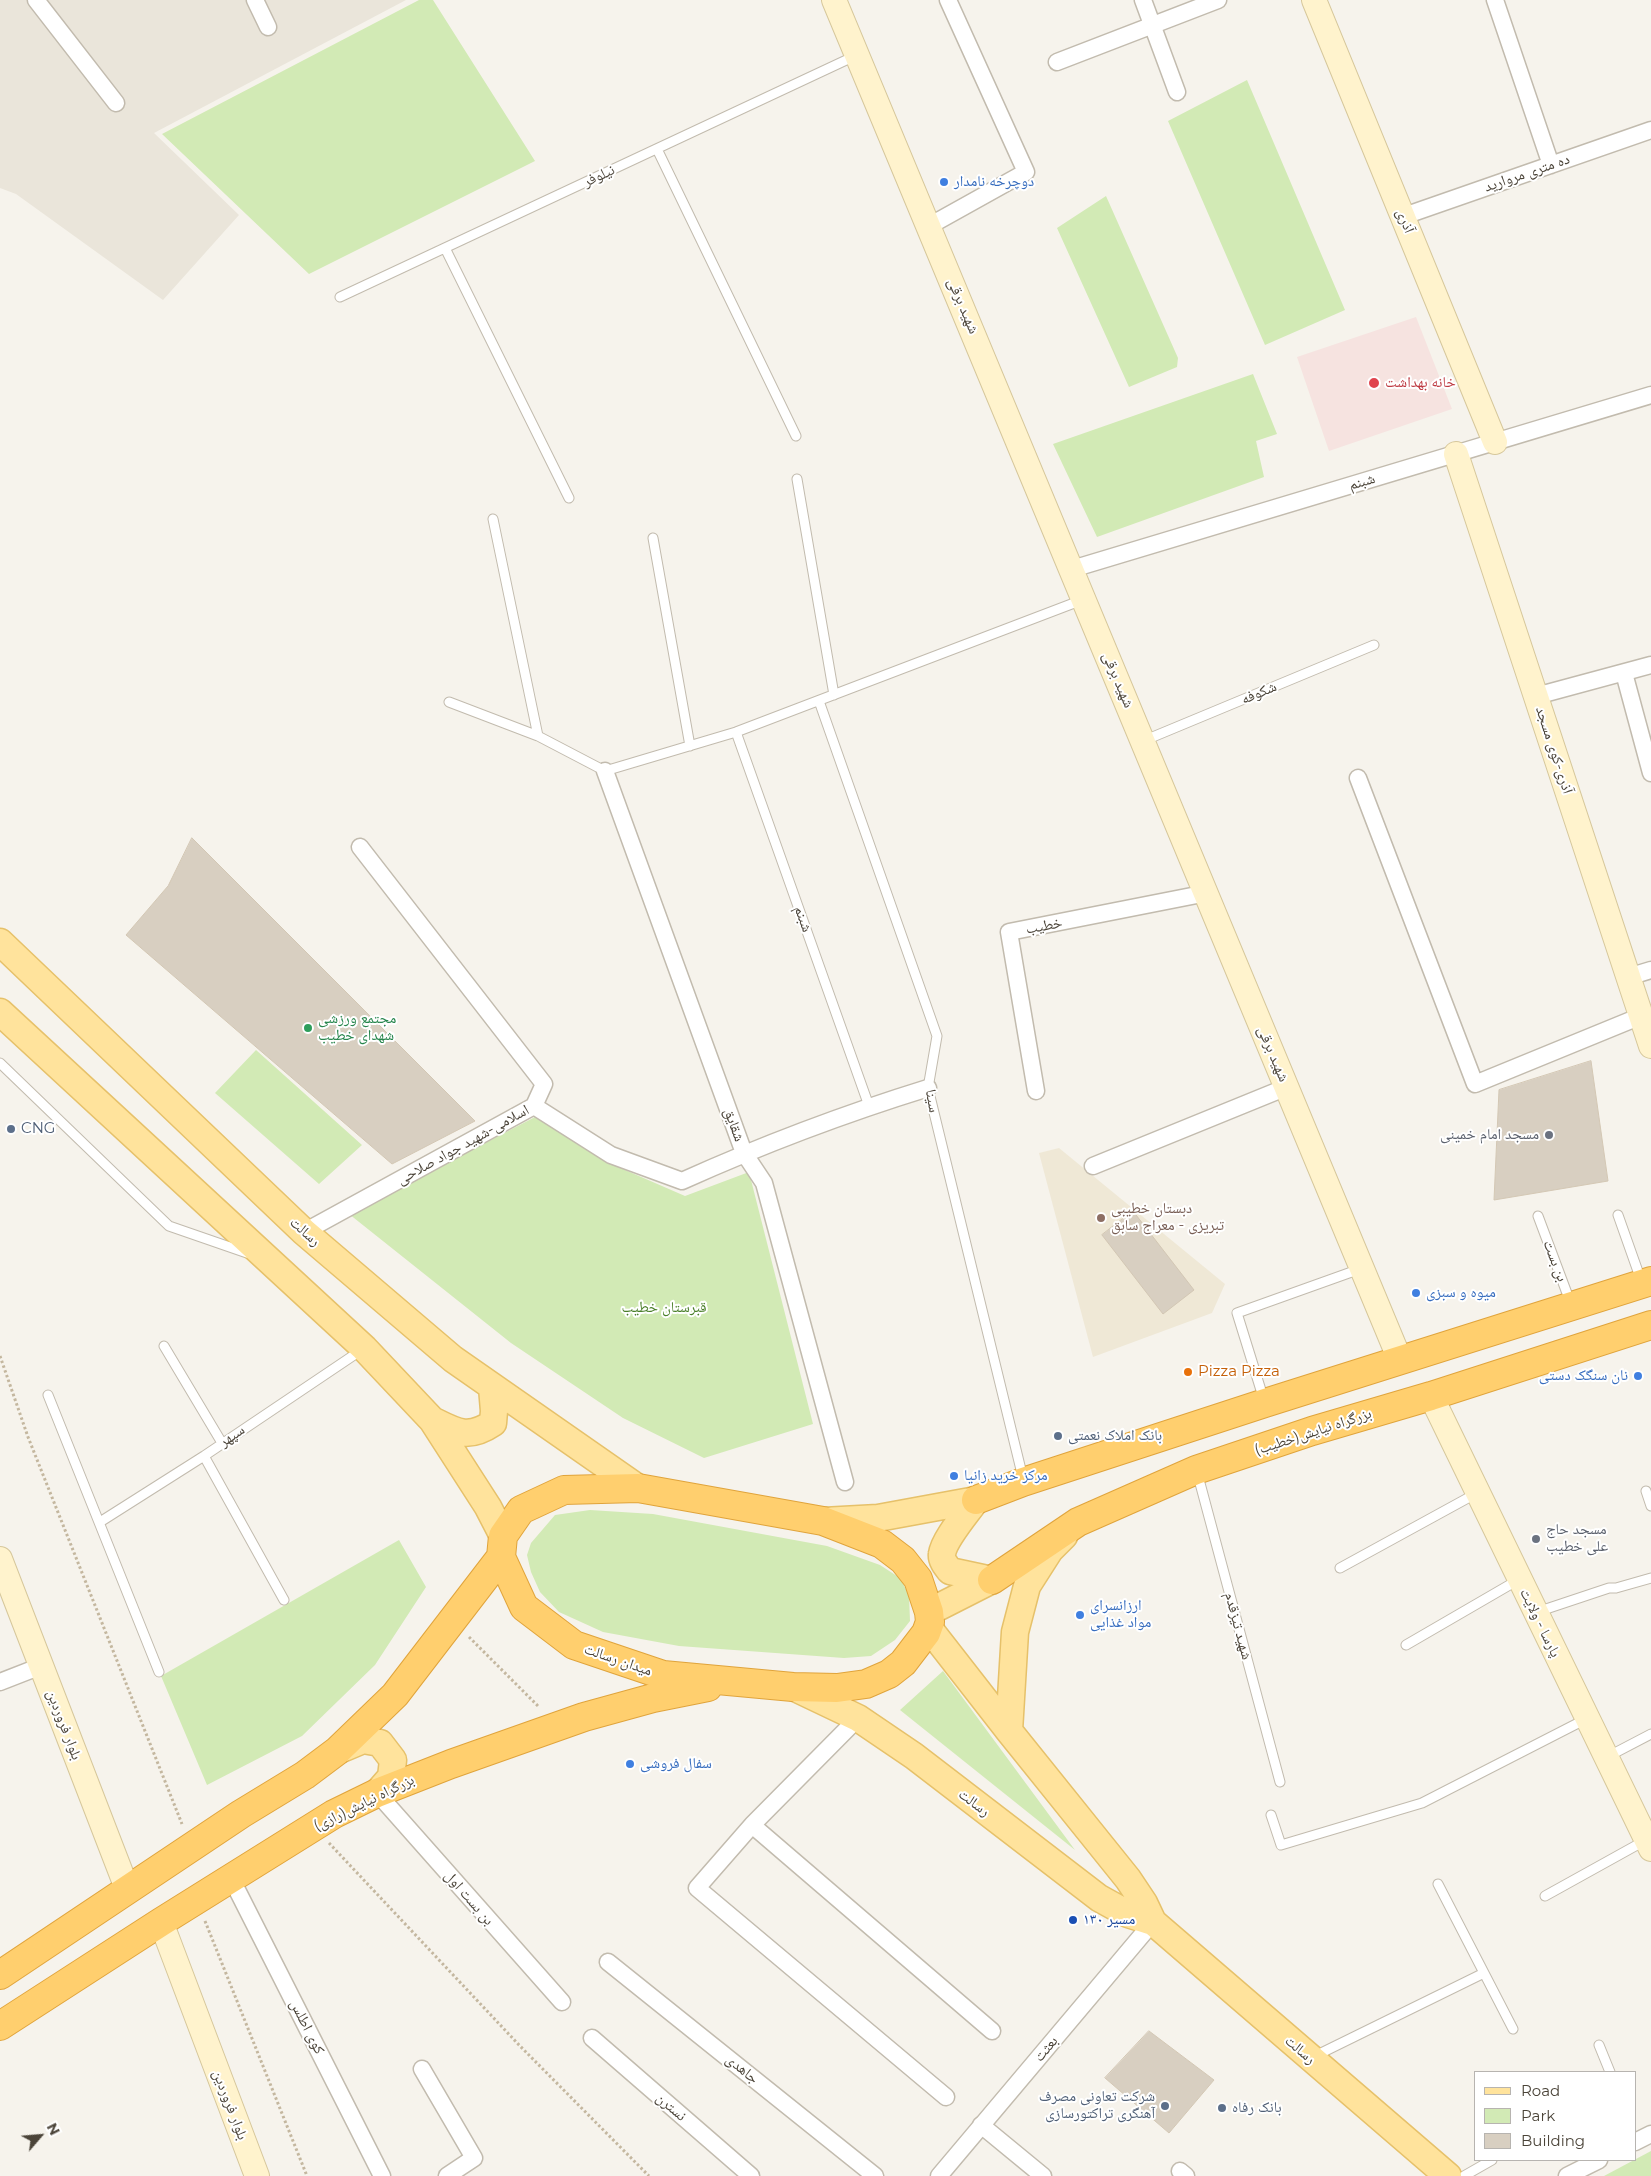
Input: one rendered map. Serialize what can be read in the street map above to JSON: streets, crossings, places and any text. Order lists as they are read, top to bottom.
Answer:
{
  "streets": {
    "highway": ["بزرگراه نیایش(خطیب)", "میدان رسالت", "بزرگراه نیایش(رازی)"],
    "main road": ["رسالت"],
    "street": [
      "ده متری مروارید",
      "آذری",
      "شهید برقی",
      "شبنم",
      "آذری-کوی مسجد",
      "خطیب",
      "شقایق",
      "اسلامی-شهید جواد صلاحی",
      "پارسا - ولایت",
      "بلوار فروردین",
      "بن بست اول",
      "کوی اطلس",
      "بعثت",
      "جاهدی",
      "نسترن"
    ],
    "lane": [
      "نیلوفر",
      "شکوفه",
      "سینا",
      "بن بست",
      "سپهر",
      "شهید تیزقدم"
    ]
  },
  "crossings": [
    ["ده متری مروارید", "آذری"],
    ["نیلوفر", "شهید برقی"],
    ["آذری", "شبنم"],
    ["شهید برقی", "شبنم"],
    ["شهید برقی", "شکوفه"],
    ["شهید برقی", "خطیب"],
    ["شبنم", "آذری-کوی مسجد"],
    ["شبنم", "اسلامی-شهید جواد صلاحی"],
    ["سینا", "اسلامی-شهید جواد صلاحی"],
    ["شقایق", "اسلامی-شهید جواد صلاحی"],
    ["اسلامی-شهید جواد صلاحی", "رسالت"],
    ["رسالت", "میدان رسالت"],
    ["رسالت", "بعثت"],
    ["بزرگراه نیایش(خطیب)", "پارسا - ولایت"],
    ["بزرگراه نیایش(خطیب)", "شهید تیزقدم"],
    ["میدان رسالت", "بزرگراه نیایش(رازی)"],
    ["بلوار فروردین", "بزرگراه نیایش(رازی)"],
    ["بزرگراه نیایش(رازی)", "بن بست اول"],
    ["بزرگراه نیایش(رازی)", "کوی اطلس"]
  ],
  "parks": ["قبرستان خطیب"],
  "places": [
    "دوچرخه نامدار",
    "خانه بهداشت",
    "مجتمع ورزشی شهدای خطیب",
    "CNG",
    "مسجد امام خمینی",
    "دبستان خطیبی تبریزی - معراج سابق",
    "میوه و سبزی",
    "Pizza Pizza",
    "نان سنگک دستی",
    "بانک املاک نعمتی",
    "مرکز خرید زانیا",
    "مسجد حاج علی خطیب",
    "ارزانسرای مواد غذایی",
    "سفال فروشی",
    "مسیر ۱۳۰",
    "شرکت تعاونی مصرف آهنگری تراکتورسازی",
    "بانک رفاه"
  ],
  "legend": ["Road", "Park", "Building"],
  "north": "top right"
}
